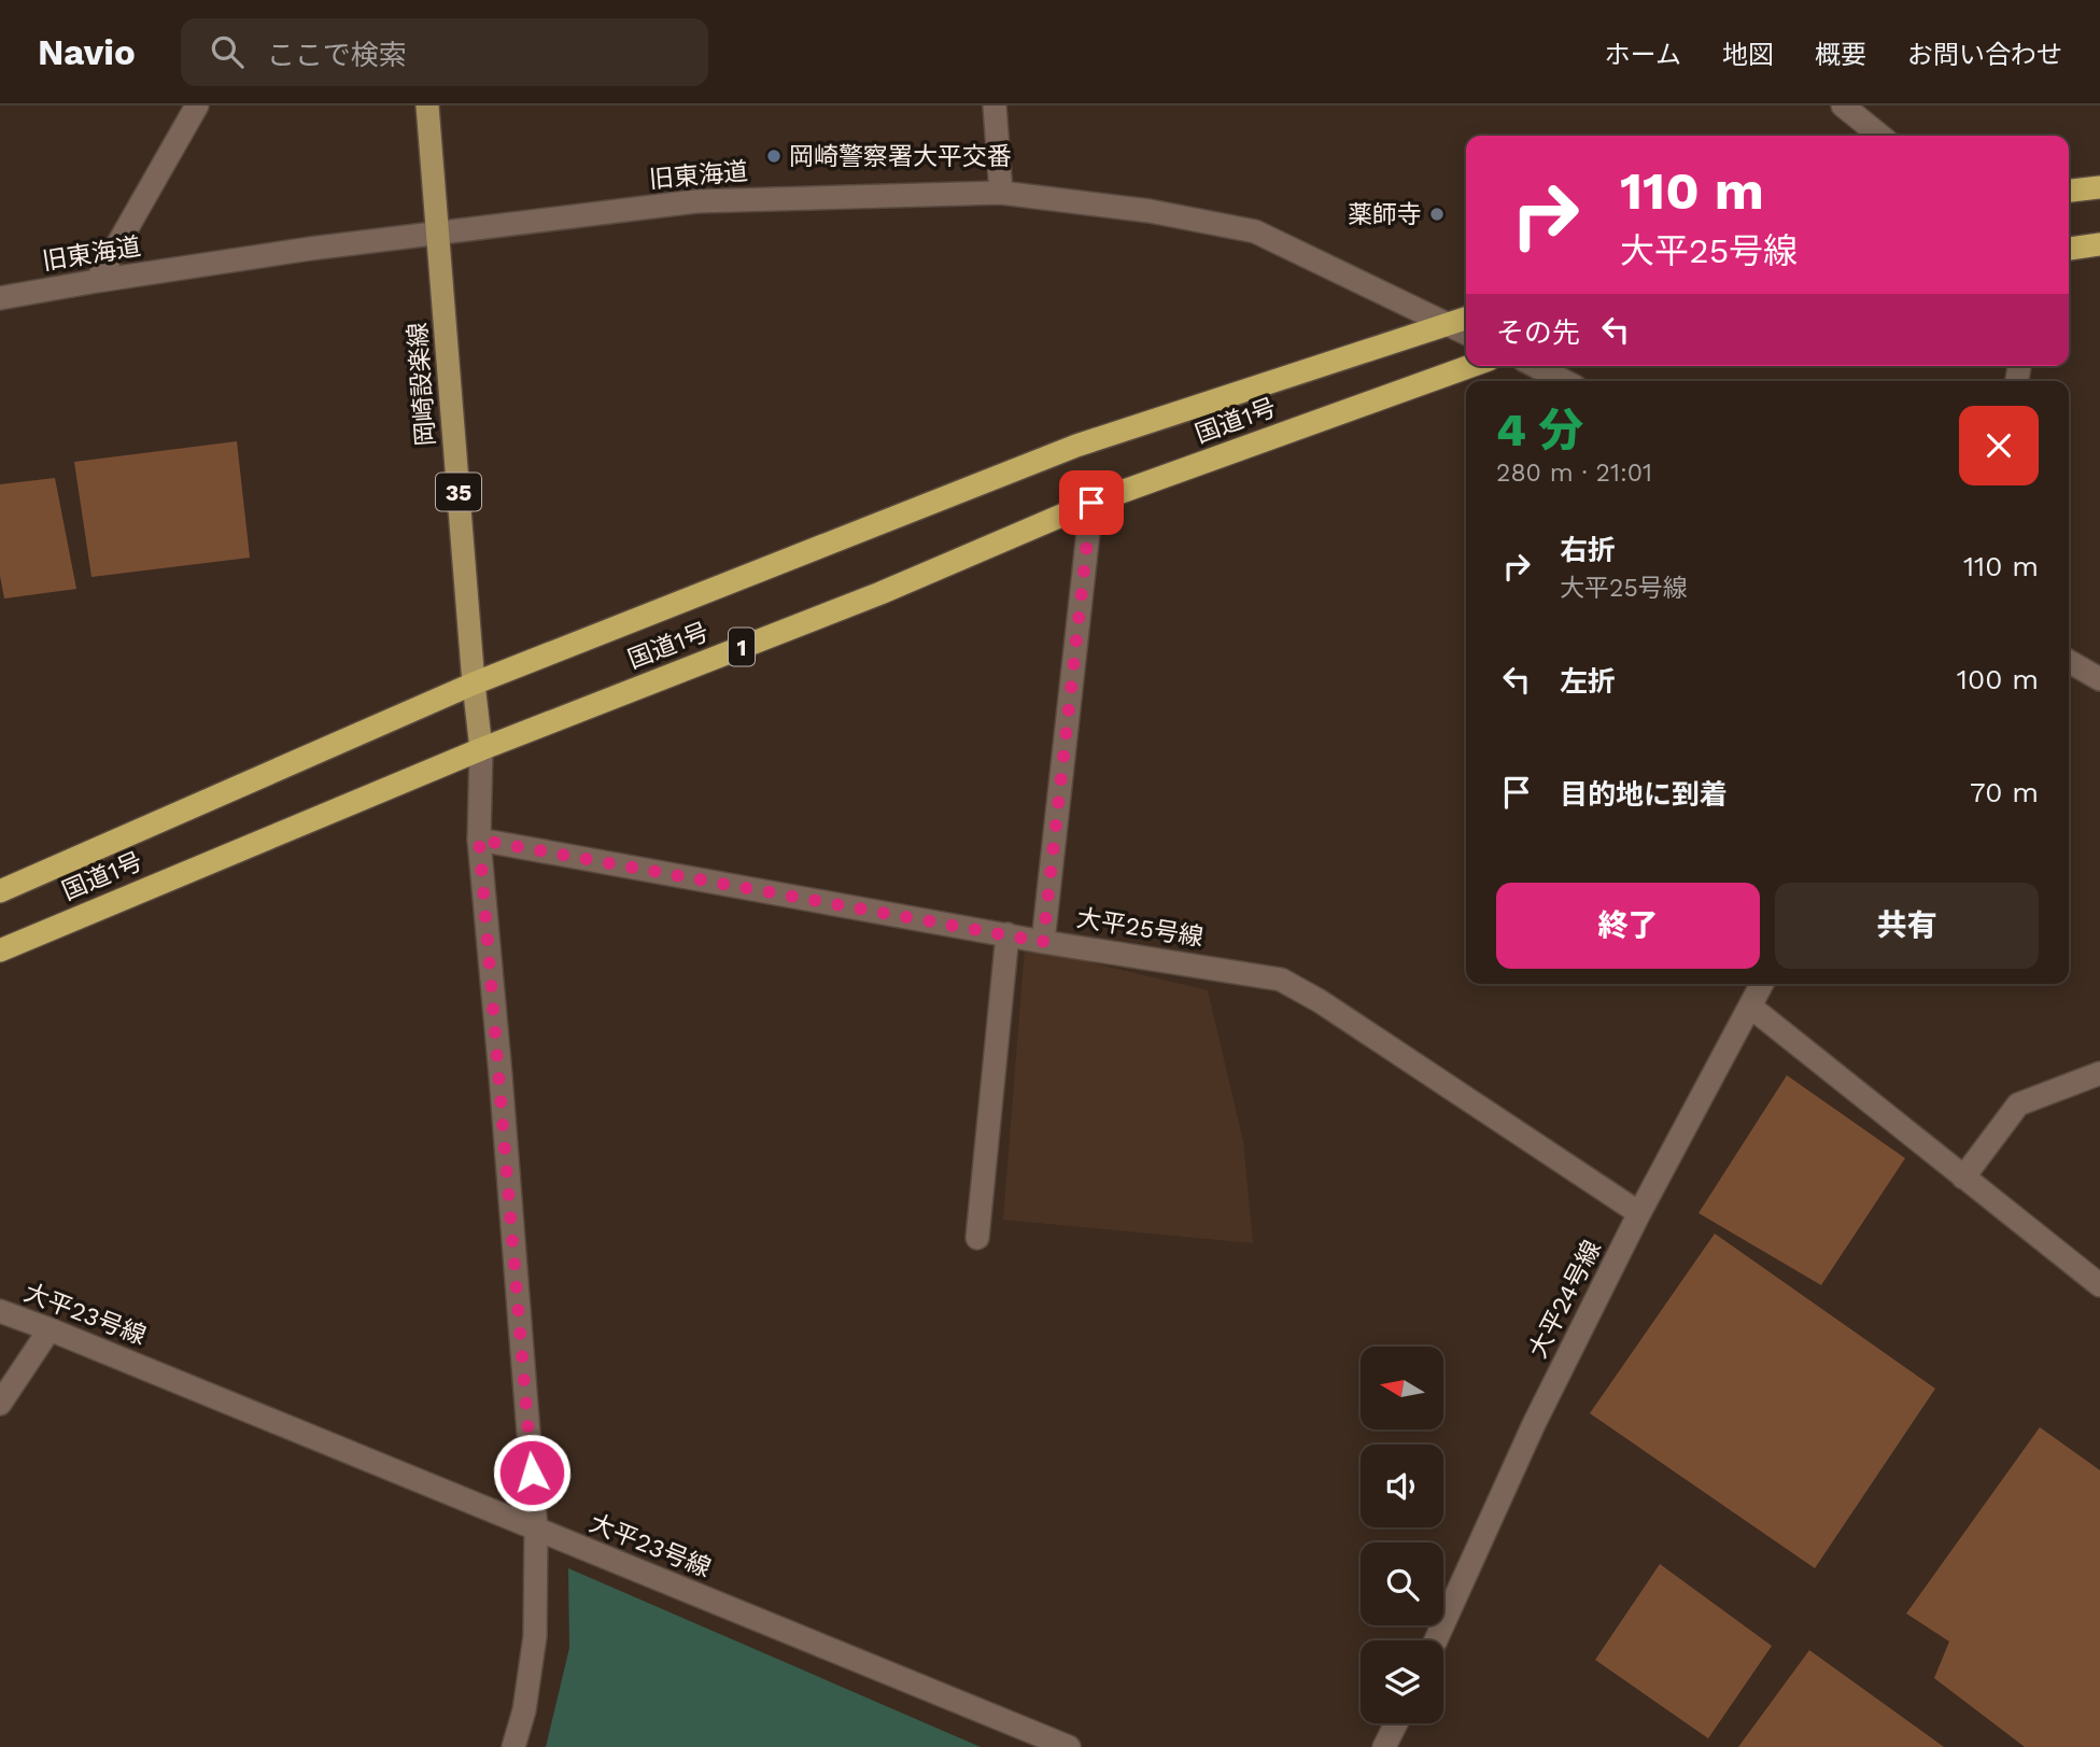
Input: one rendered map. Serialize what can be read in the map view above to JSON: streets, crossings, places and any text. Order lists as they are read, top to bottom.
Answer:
{
  "streets": {
    "highway": ["国道1号", "1"],
    "main road": ["岡崎設楽線", "35"],
    "street": [
      "旧東海道",
      "大平25号線",
      "大平24号線",
      "大平23号線"
    ]
  },
  "crossings": [
    ["旧東海道", "岡崎設楽線"],
    ["旧東海道", "国道1号"],
    ["岡崎設楽線", "国道1号"],
    ["大平25号線", "大平24号線"]
  ],
  "places": ["岡崎警察署大平交番", "薬師寺"],
  "north": "left",
  "page": {
    "header": "Navio",
    "search": "ここで検索",
    "nav": [
      "ホーム",
      "地図",
      "概要",
      "お問い合わせ"
    ],
    "turn": ["110 m", "大平25号線"],
    "then": "その先",
    "heading": ["4 分", "280 m · 21:01"],
    "list": [
      {
        "name": "右折",
        "note": "大平25号線",
        "value": "110 m"
      },
      {
        "name": "左折",
        "value": "100 m"
      },
      {
        "name": "目的地に到着",
        "value": "70 m"
      }
    ],
    "buttons": ["終了", "共有"]
  }
}
